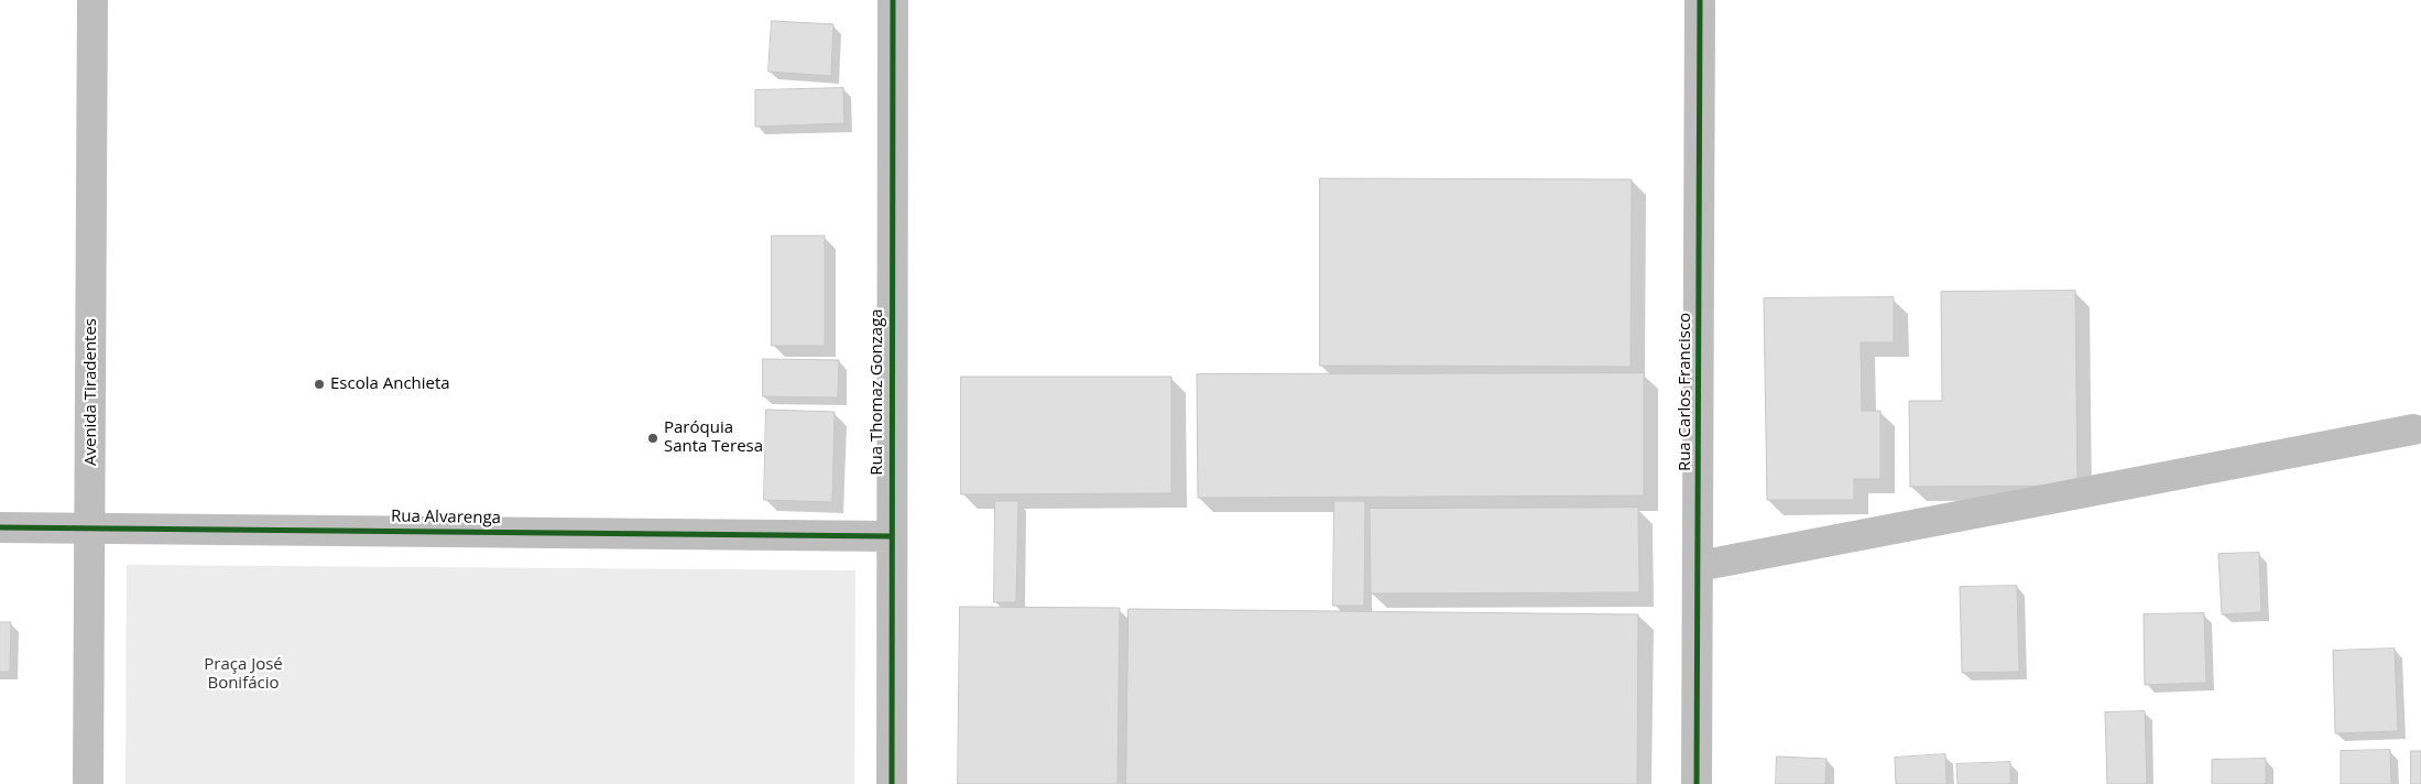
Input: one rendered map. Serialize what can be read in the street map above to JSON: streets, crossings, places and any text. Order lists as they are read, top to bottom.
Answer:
{
  "streets": {
    "street": [
      "Avenida Tiradentes",
      "Rua Thomaz Gonzaga",
      "Rua Carlos Francisco",
      "Rua Alvarenga"
    ]
  },
  "crossings": [
    ["Avenida Tiradentes", "Rua Alvarenga"],
    ["Rua Thomaz Gonzaga", "Rua Alvarenga"]
  ],
  "parks": ["Praça José Bonifácio"],
  "places": ["Escola Anchieta", "Paróquia Santa Teresa"]
}
